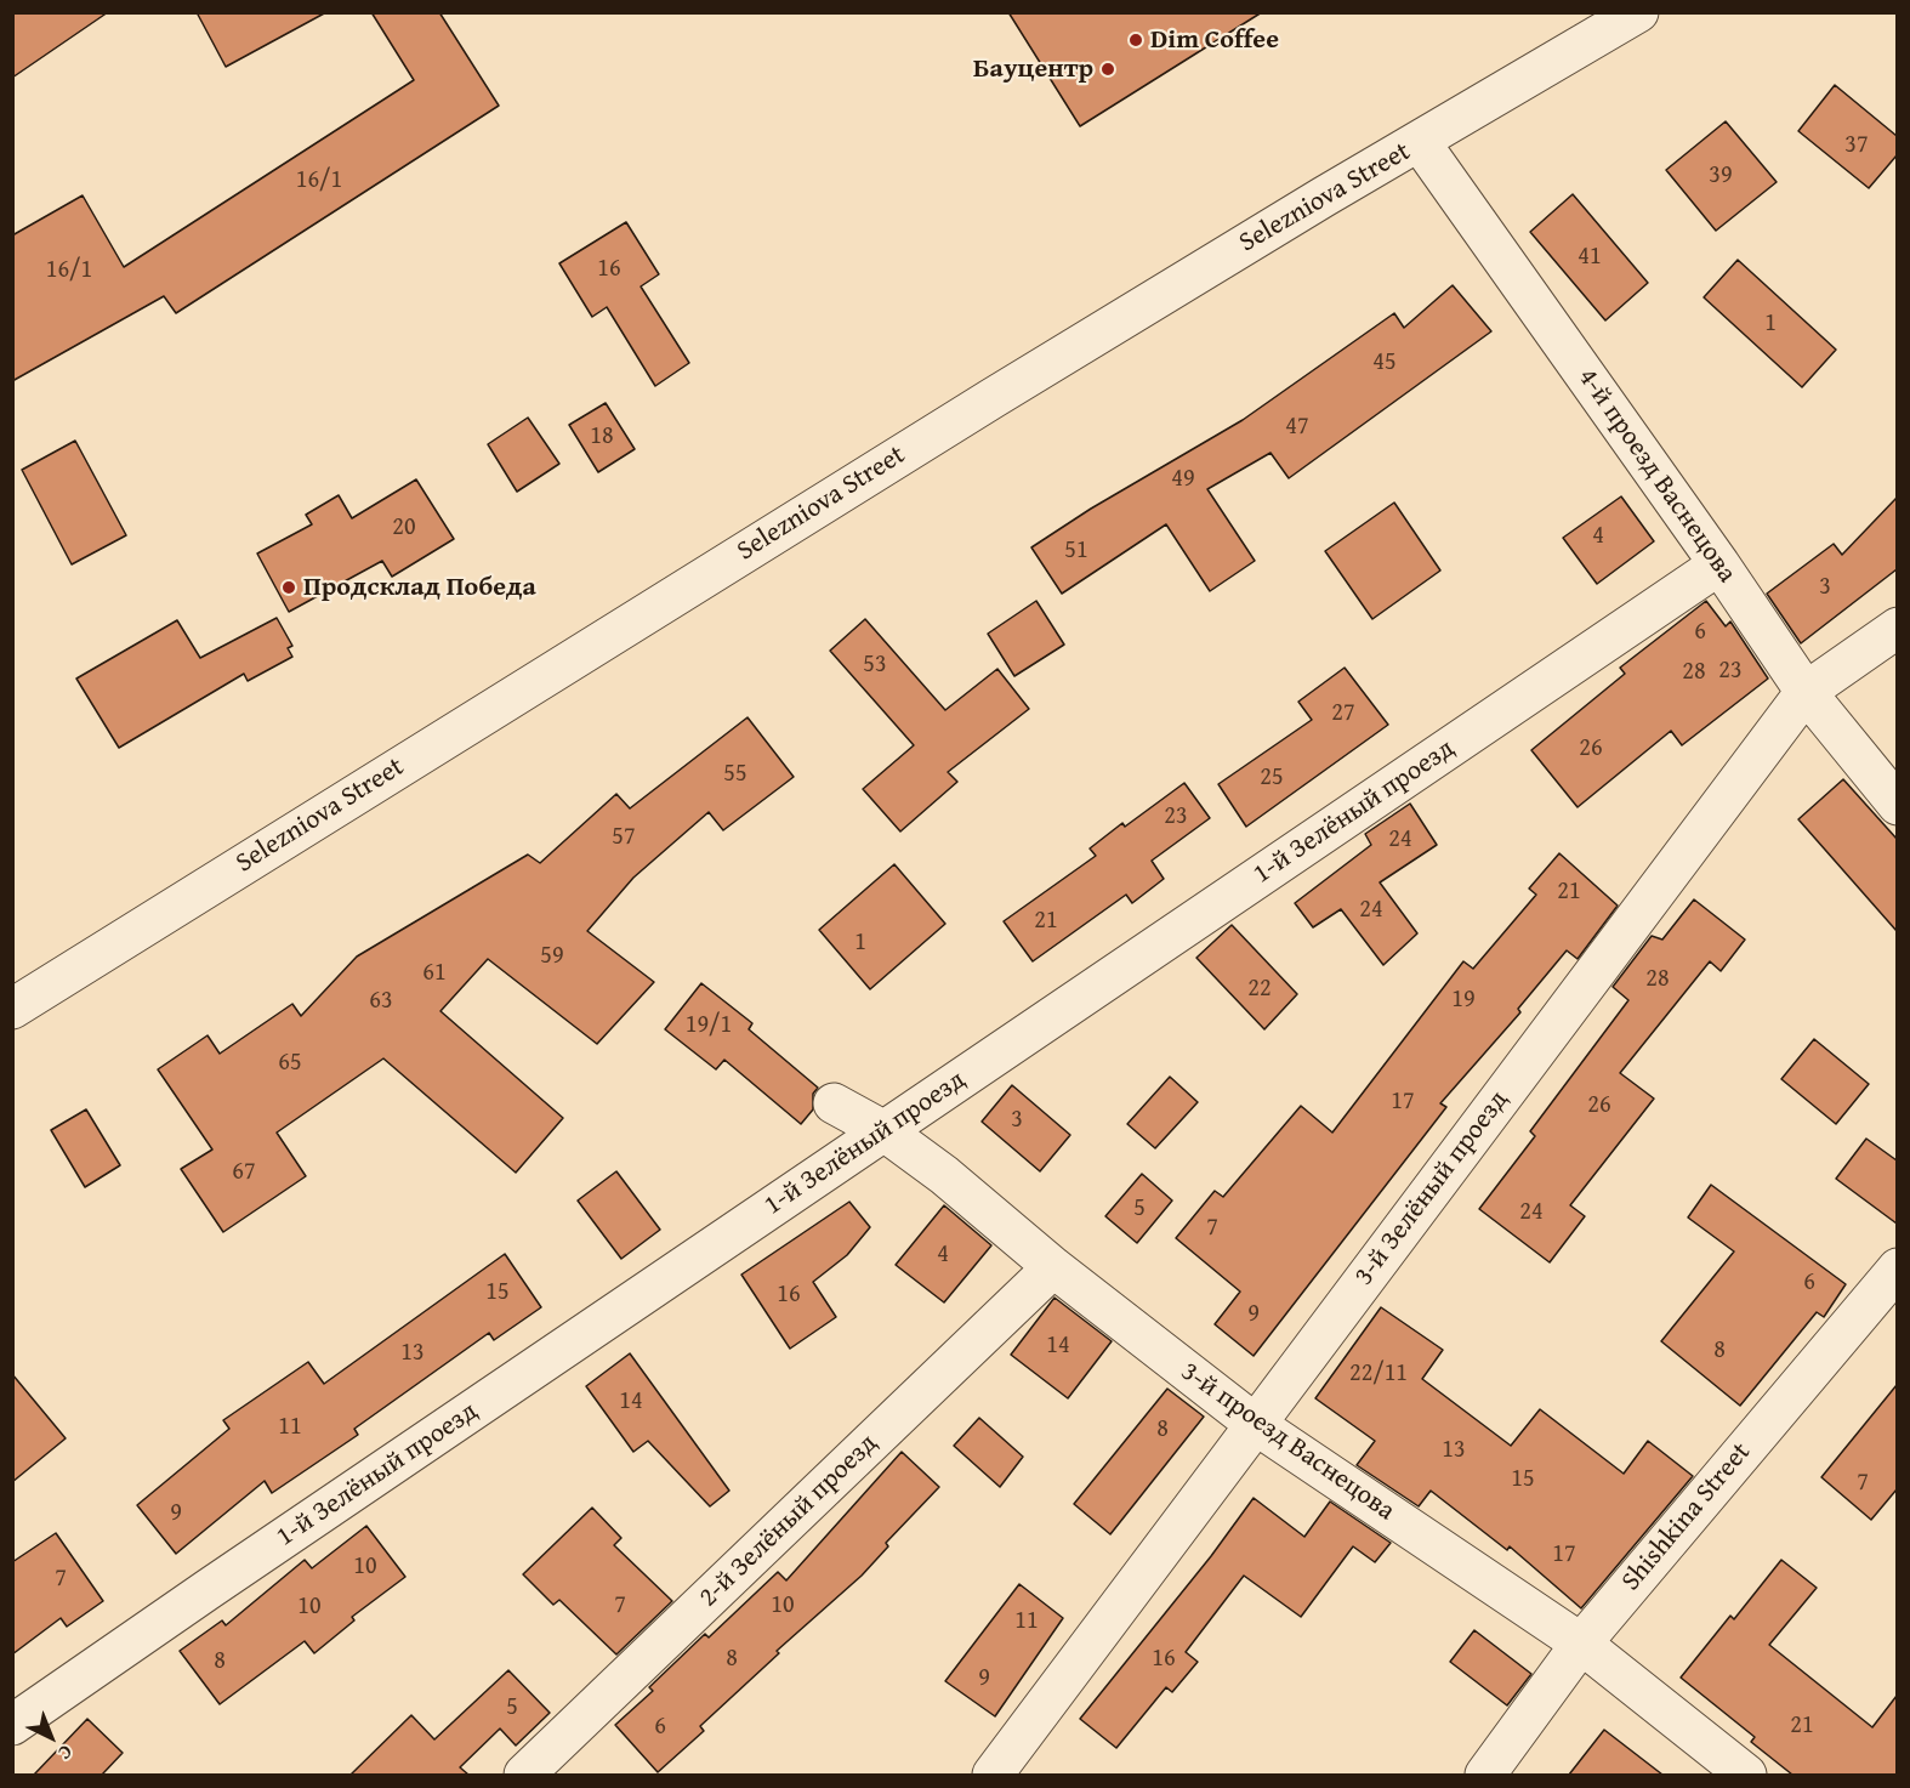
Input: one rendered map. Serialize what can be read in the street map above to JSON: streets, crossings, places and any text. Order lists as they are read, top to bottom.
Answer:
{
  "streets": {
    "street": [
      "Selezniova Street",
      "4-й проезд Васнецова",
      "1-й Зелёный проезд",
      "3-й Зелёный проезд",
      "3-й проезд Васнецова",
      "Shishkina Street",
      "2-й Зелёный проезд"
    ]
  },
  "crossings": [
    ["Selezniova Street", "4-й проезд Васнецова"],
    ["4-й проезд Васнецова", "1-й Зелёный проезд"],
    ["4-й проезд Васнецова", "3-й Зелёный проезд"],
    ["1-й Зелёный проезд", "3-й проезд Васнецова"],
    ["3-й Зелёный проезд", "3-й проезд Васнецова"],
    ["3-й проезд Васнецова", "Shishkina Street"],
    ["3-й проезд Васнецова", "2-й Зелёный проезд"]
  ],
  "places": ["Dim Coffee", "Бауцентр", "Продсклад Победа"],
  "house_numbers": [
    "37",
    "39",
    "16/1",
    "41",
    "16",
    "16/1",
    "1",
    "45",
    "47",
    "18",
    "49",
    "20",
    "4",
    "51",
    "3",
    "6",
    "53",
    "23",
    "28",
    "27",
    "26",
    "55",
    "25",
    "23",
    "57",
    "24",
    "21",
    "24",
    "21",
    "1",
    "59",
    "61",
    "28",
    "22",
    "19",
    "63",
    "19/1",
    "65",
    "17",
    "26",
    "3",
    "67",
    "5",
    "24",
    "7",
    "4",
    "6",
    "15",
    "16",
    "9",
    "14",
    "8",
    "13",
    "22/11",
    "14",
    "11",
    "8",
    "13",
    "15",
    "7",
    "9",
    "17",
    "10",
    "7",
    "7",
    "10",
    "10",
    "11",
    "8",
    "16",
    "8",
    "9",
    "5",
    "21",
    "6"
  ],
  "north": "bottom right"
}
